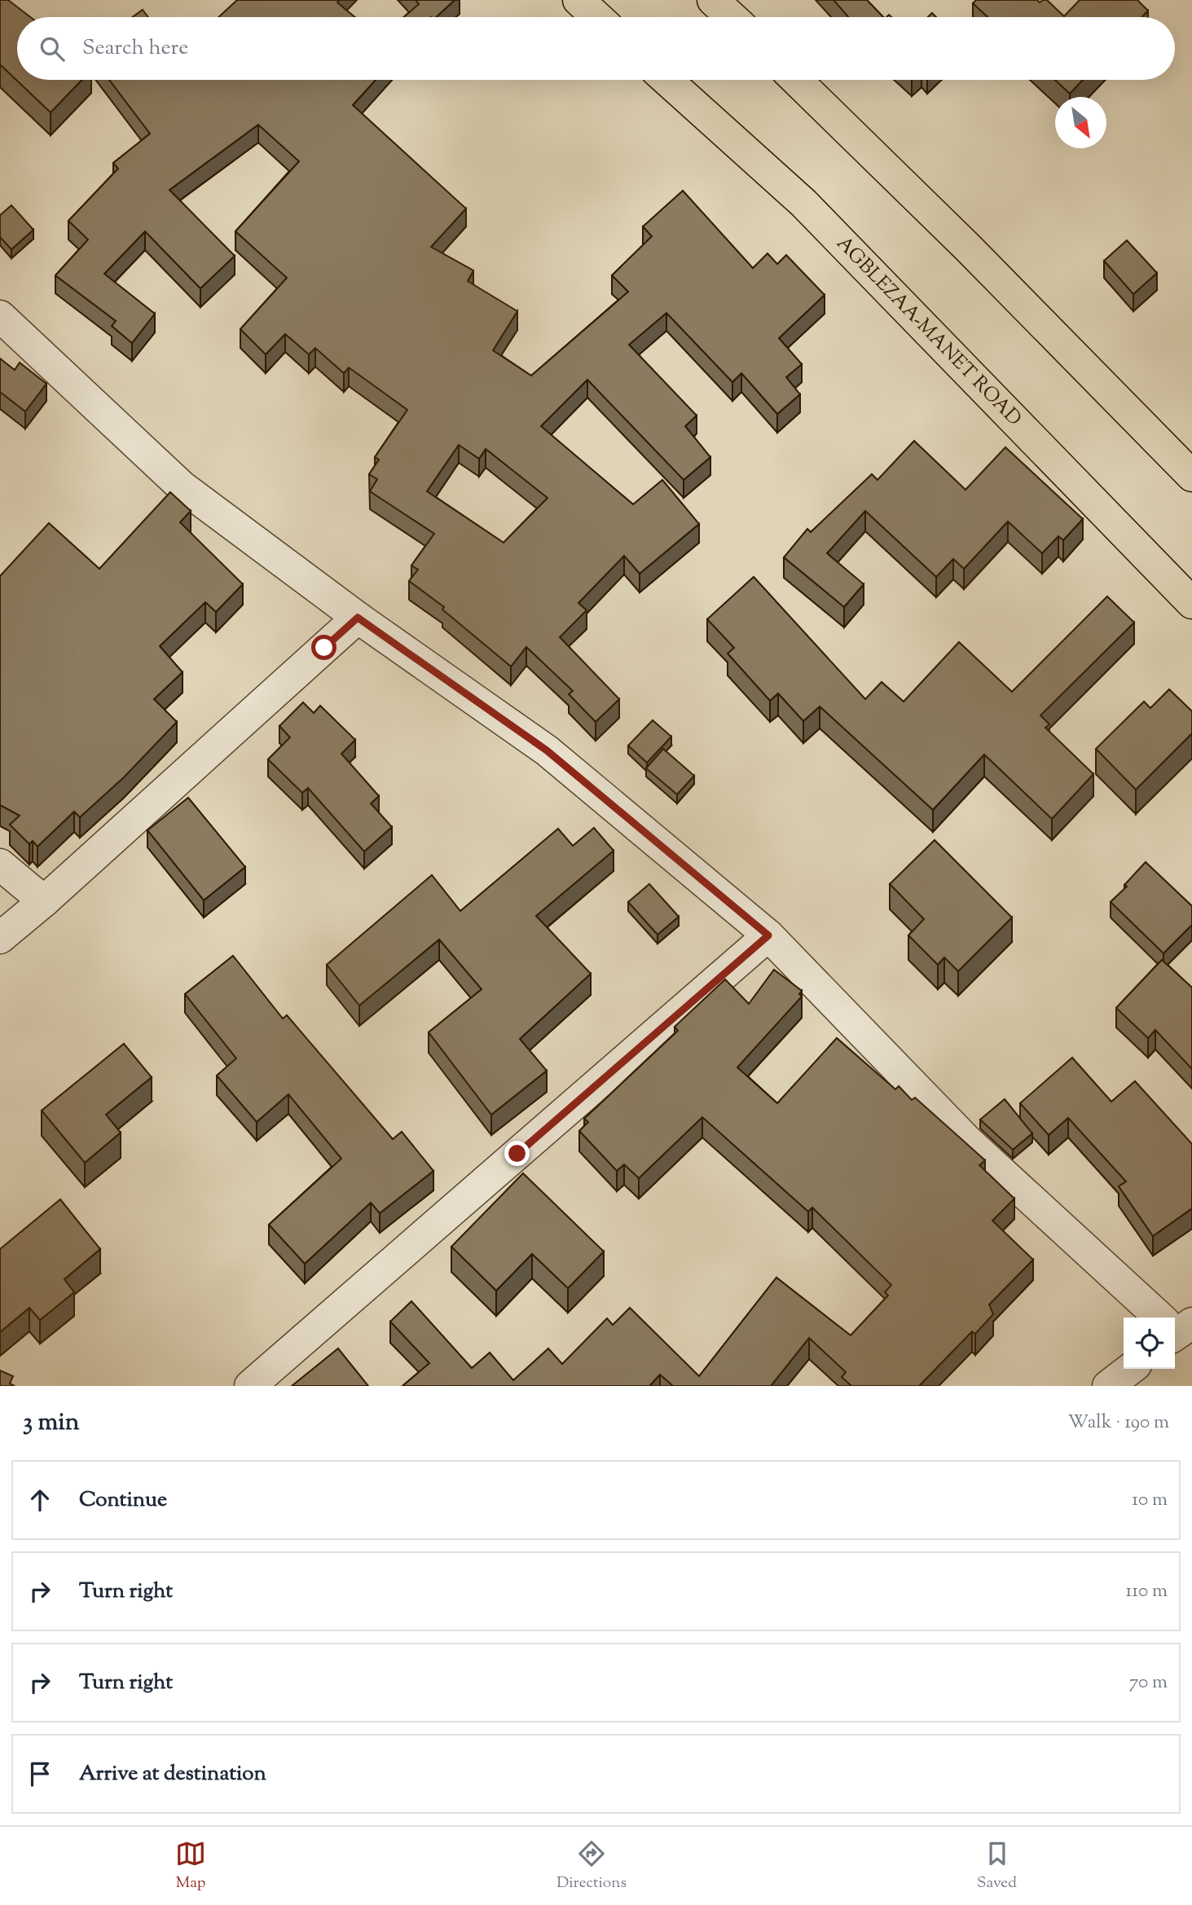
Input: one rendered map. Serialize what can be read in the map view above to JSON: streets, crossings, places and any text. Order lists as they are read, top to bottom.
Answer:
{
  "streets": {
    "main road": ["AGBLEZAA-MANET ROAD"]
  },
  "north": "bottom right",
  "page": {
    "search": "Search here",
    "heading": ["3 min", "Walk · 190 m"],
    "list": [
      ["Continue", "10 m"],
      ["Turn right", "110 m"],
      ["Turn right", "70 m"],
      "Arrive at destination"
    ],
    "nav": ["Map", "Directions", "Saved"]
  }
}
